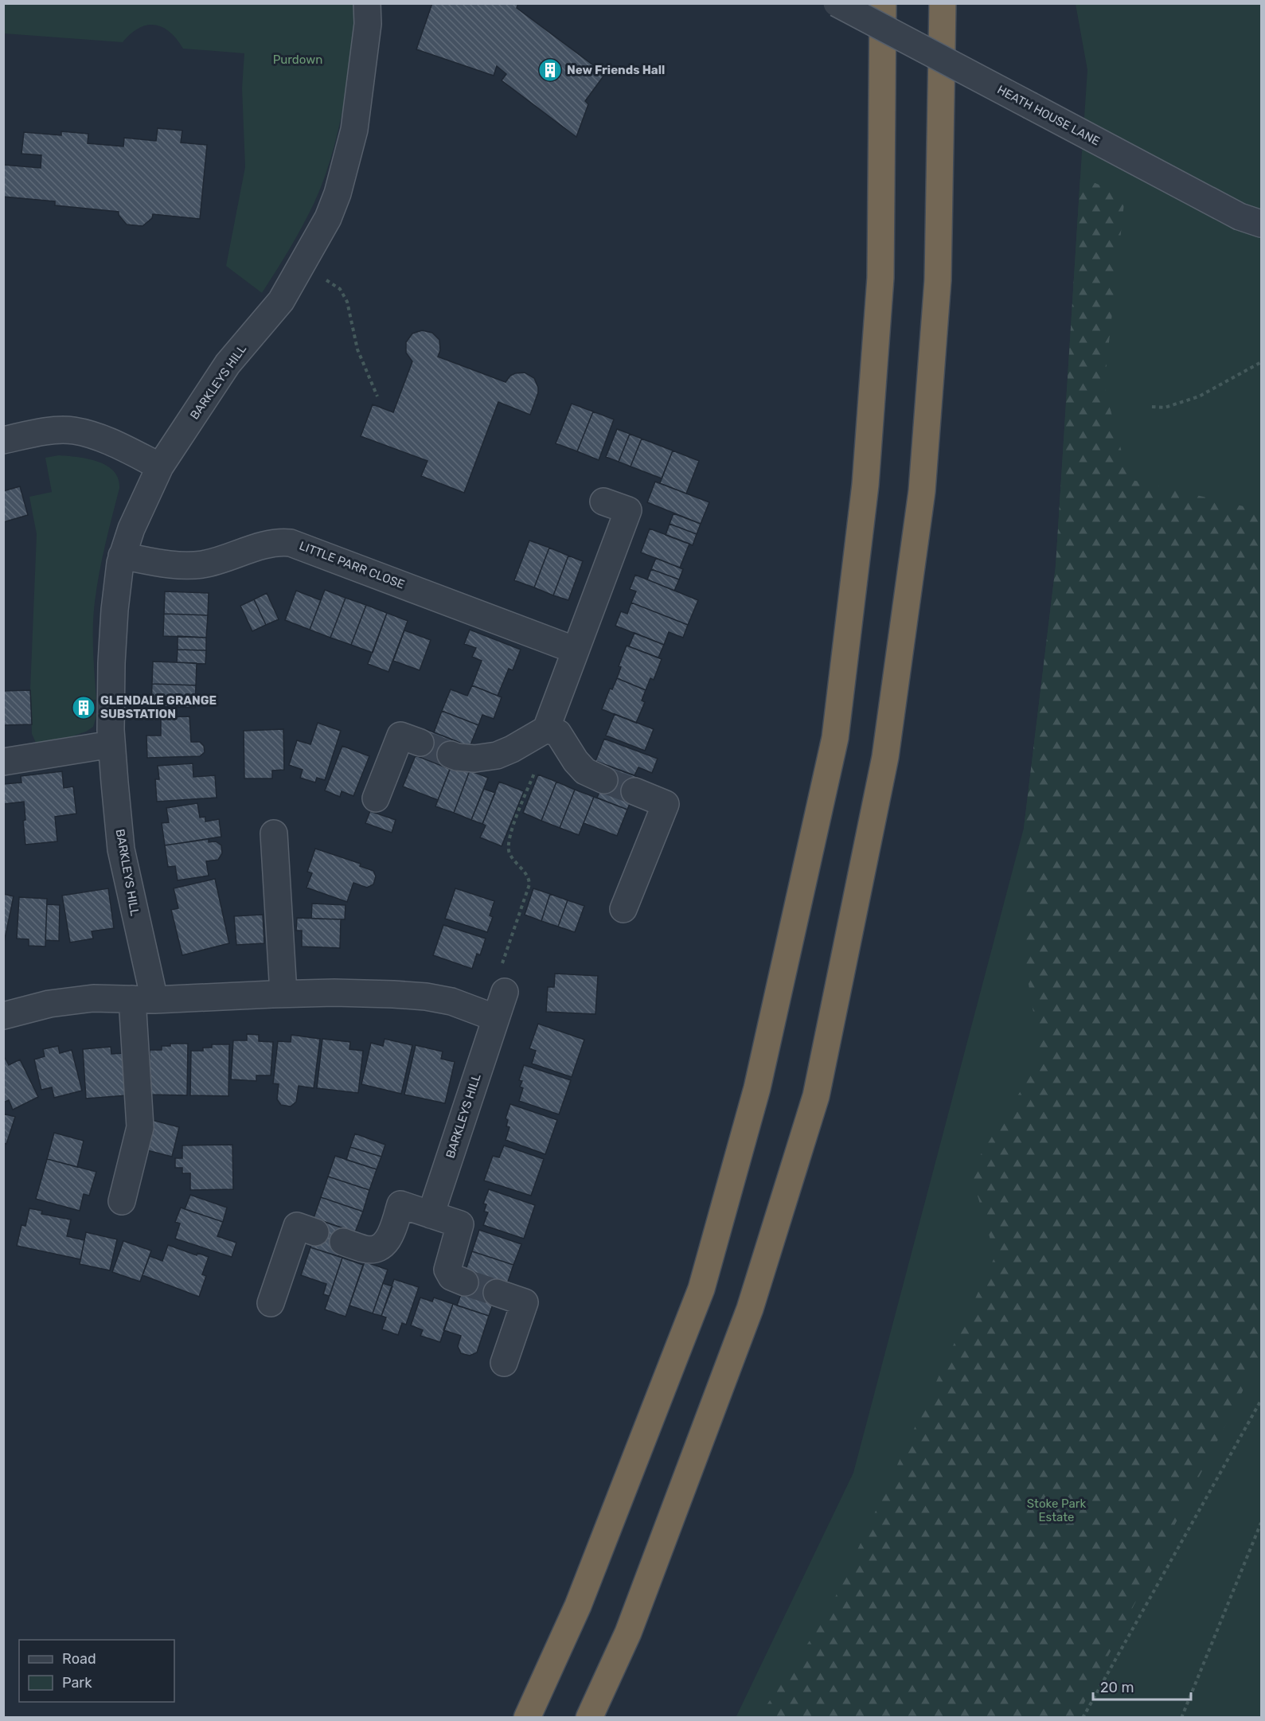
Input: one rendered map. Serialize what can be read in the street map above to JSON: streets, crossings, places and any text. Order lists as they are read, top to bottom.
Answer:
{
  "streets": {
    "street": ["HEATH HOUSE LANE", "BARKLEYS HILL", "LITTLE PARR CLOSE"]
  },
  "crossings": [
    ["BARKLEYS HILL", "LITTLE PARR CLOSE"]
  ],
  "parks": ["Purdown", "Stoke Park Estate"],
  "places": {
    "building": ["New Friends Hall", "GLENDALE GRANGE SUBSTATION"]
  },
  "legend": ["Road", "Park"],
  "scale_bar": "20 m"
}
